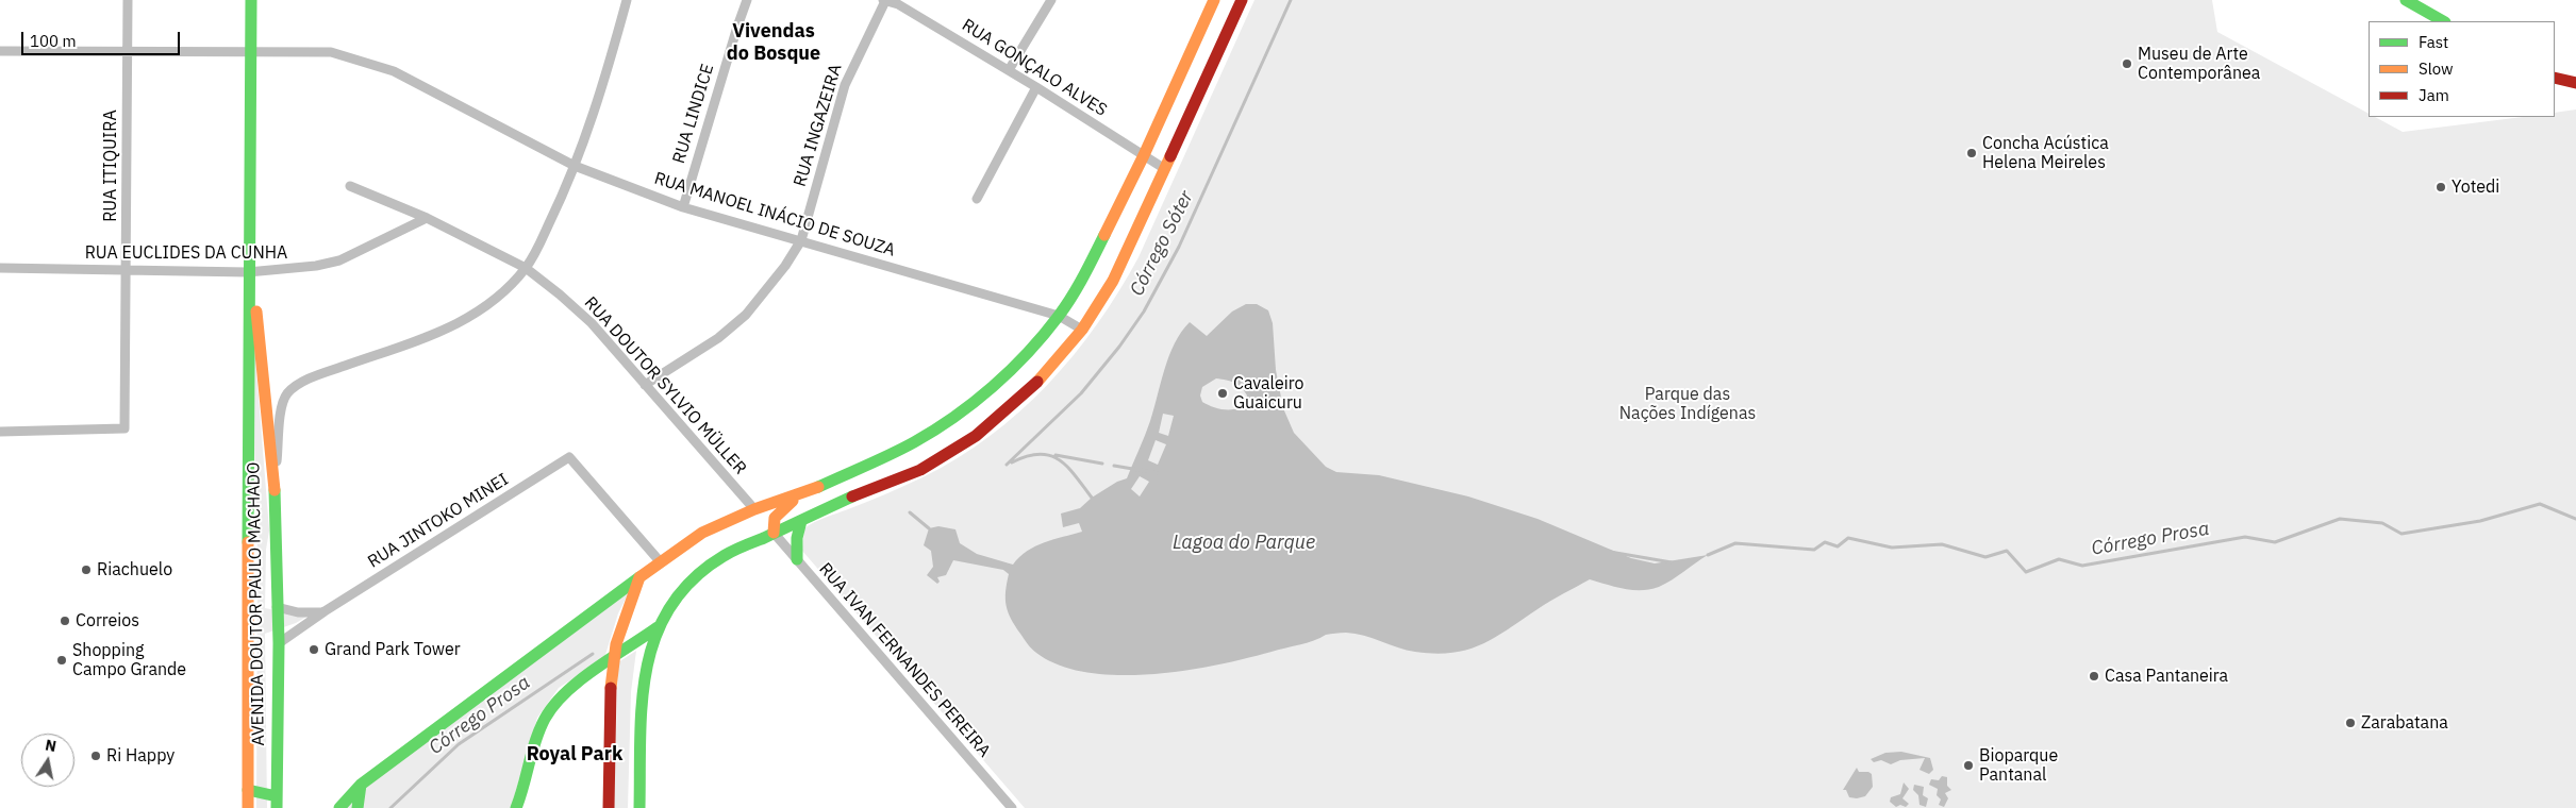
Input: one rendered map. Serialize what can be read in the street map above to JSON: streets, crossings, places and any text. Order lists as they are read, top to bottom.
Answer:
{
  "streets": {
    "main road": ["AVENIDA DOUTOR PAULO MACHADO"],
    "street": [
      "RUA GONÇALO ALVES",
      "RUA LINDICE",
      "RUA INGAZEIRA",
      "RUA ITIQUIRA",
      "RUA MANOEL INÁCIO DE SOUZA",
      "RUA EUCLIDES DA CUNHA",
      "RUA DOUTOR SYLVIO MÜLLER",
      "RUA JINTOKO MINEI",
      "RUA IVAN FERNANDES PEREIRA"
    ]
  },
  "crossings": [
    ["RUA GONÇALO ALVES", "RUA INGAZEIRA"],
    ["RUA LINDICE", "RUA MANOEL INÁCIO DE SOUZA"],
    ["RUA INGAZEIRA", "RUA MANOEL INÁCIO DE SOUZA"],
    ["RUA INGAZEIRA", "RUA DOUTOR SYLVIO MÜLLER"],
    ["RUA ITIQUIRA", "RUA MANOEL INÁCIO DE SOUZA"],
    ["RUA ITIQUIRA", "RUA EUCLIDES DA CUNHA"],
    ["RUA EUCLIDES DA CUNHA", "RUA DOUTOR SYLVIO MÜLLER"],
    ["RUA EUCLIDES DA CUNHA", "AVENIDA DOUTOR PAULO MACHADO"],
    ["RUA JINTOKO MINEI", "AVENIDA DOUTOR PAULO MACHADO"]
  ],
  "districts": ["Vivendas do Bosque", "Royal Park"],
  "water": ["Córrego Sóter", "Córrego Prosa", "Lagoa do Parque"],
  "parks": ["Parque das Nações Indígenas"],
  "places": [
    "Museu de Arte Contemporânea",
    "Concha Acústica Helena Meireles",
    "Yotedi",
    "Cavaleiro Guaicuru",
    "Riachuelo",
    "Correios",
    "Grand Park Tower",
    "Shopping Campo Grande",
    "Casa Pantaneira",
    "Zarabatana",
    "Ri Happy",
    "Bioparque Pantanal"
  ],
  "legend": ["Fast", "Slow", "Jam"],
  "scale_bar": "100 m",
  "north": "top"
}
